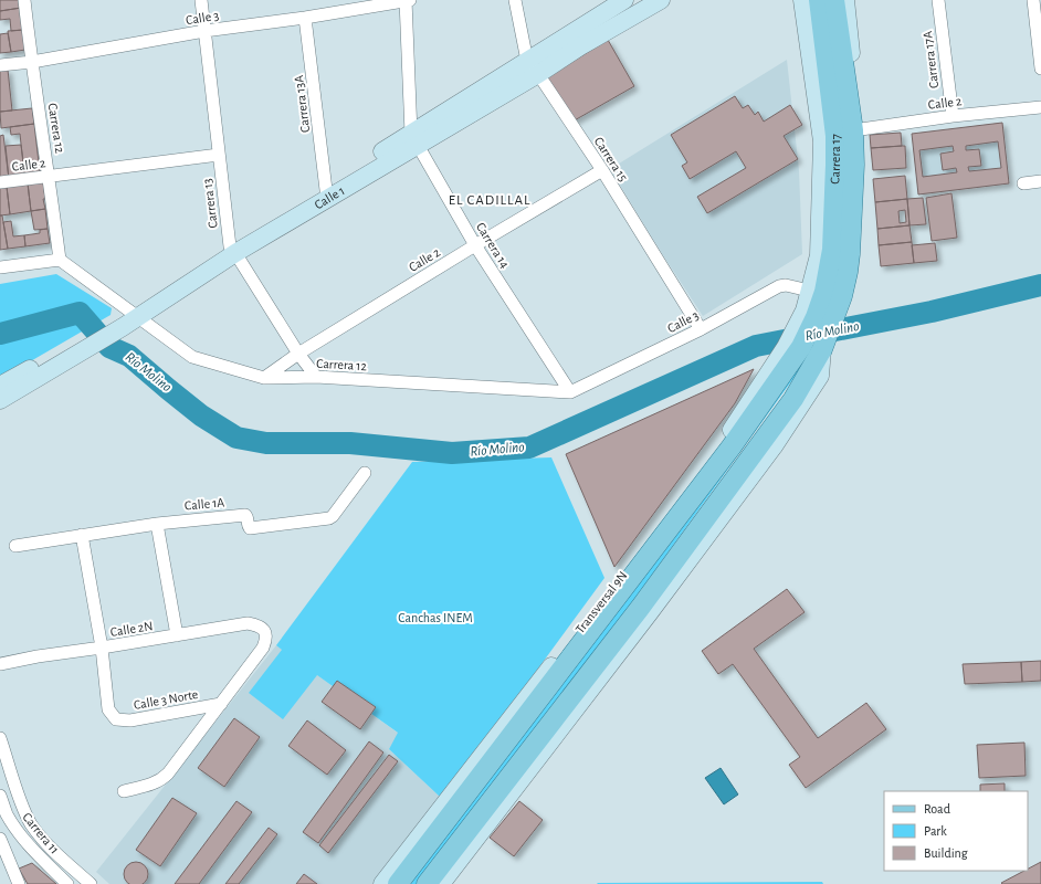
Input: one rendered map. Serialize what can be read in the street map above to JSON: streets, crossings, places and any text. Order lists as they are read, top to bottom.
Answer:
{
  "streets": {
    "main road": ["Carrera 17", "Calle 1", "Transversal 9N"],
    "street": [
      "Calle 3",
      "Carrera 17A",
      "Calle 2",
      "Carrera 13A",
      "Carrera 12",
      "Carrera 15",
      "Carrera 13",
      "Carrera 14",
      "Calle 1A",
      "Calle 2N",
      "Calle 3 Norte",
      "Carrera 11"
    ]
  },
  "crossings": [
    ["Calle 3", "Carrera 13A"],
    ["Calle 3", "Carrera 12"],
    ["Calle 3", "Carrera 15"],
    ["Calle 3", "Carrera 17"],
    ["Calle 3", "Carrera 13"],
    ["Calle 3", "Carrera 14"],
    ["Carrera 17A", "Calle 2"],
    ["Calle 2", "Carrera 12"],
    ["Calle 2", "Carrera 15"],
    ["Calle 2", "Carrera 17"],
    ["Calle 2", "Carrera 13"],
    ["Calle 2", "Carrera 14"],
    ["Carrera 13A", "Calle 1"],
    ["Carrera 12", "Calle 1"],
    ["Carrera 12", "Carrera 13"],
    ["Carrera 12", "Carrera 14"],
    ["Carrera 15", "Calle 1"],
    ["Carrera 17", "Transversal 9N"],
    ["Calle 1", "Carrera 13"],
    ["Calle 1", "Carrera 14"],
    ["Calle 2N", "Calle 3 Norte"]
  ],
  "districts": ["EL CADILLAL"],
  "water": ["Río Molino"],
  "parks": ["Canchas INEM"],
  "legend": ["Road", "Park", "Building"]
}
